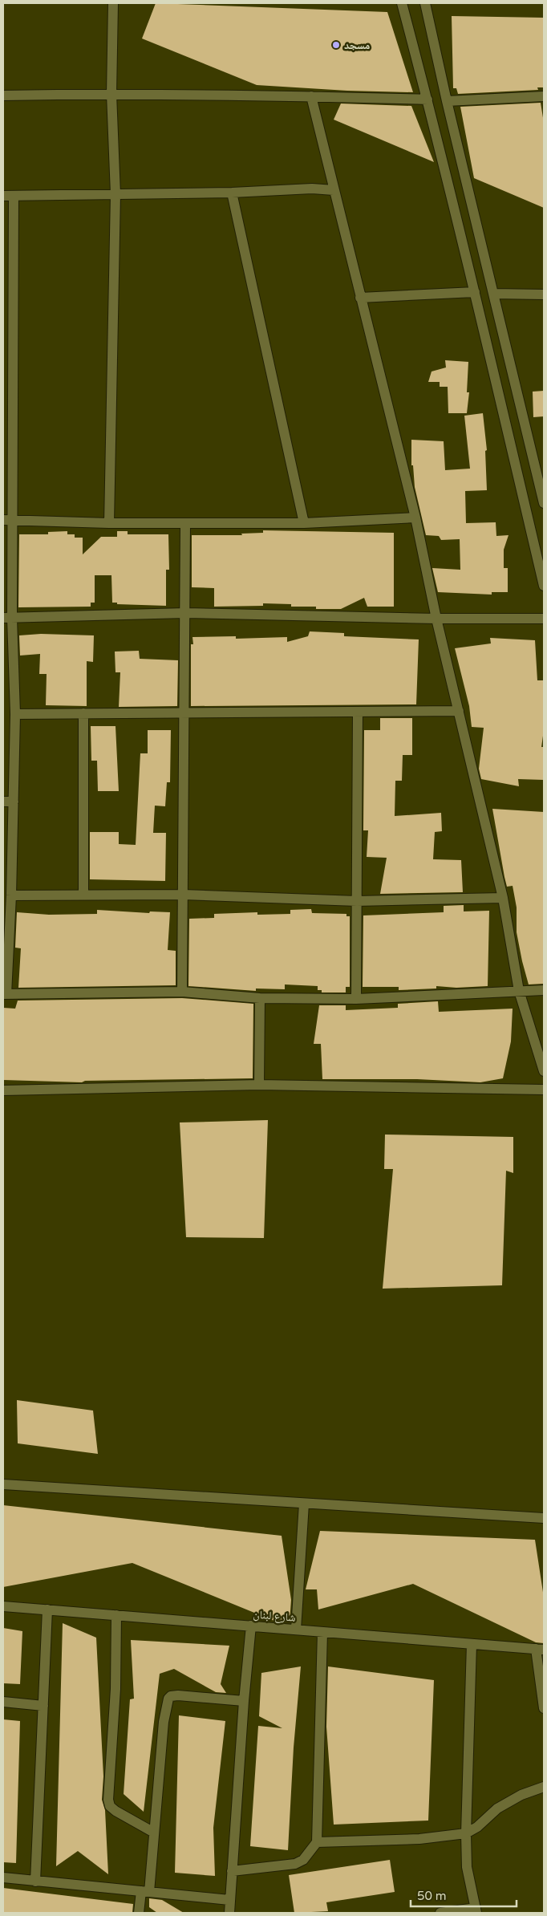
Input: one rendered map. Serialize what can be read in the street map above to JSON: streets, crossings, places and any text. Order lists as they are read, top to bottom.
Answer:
{
  "streets": {
    "street": ["شارع لبنان"]
  },
  "places": ["مسجد"],
  "scale_bar": "50 m"
}
